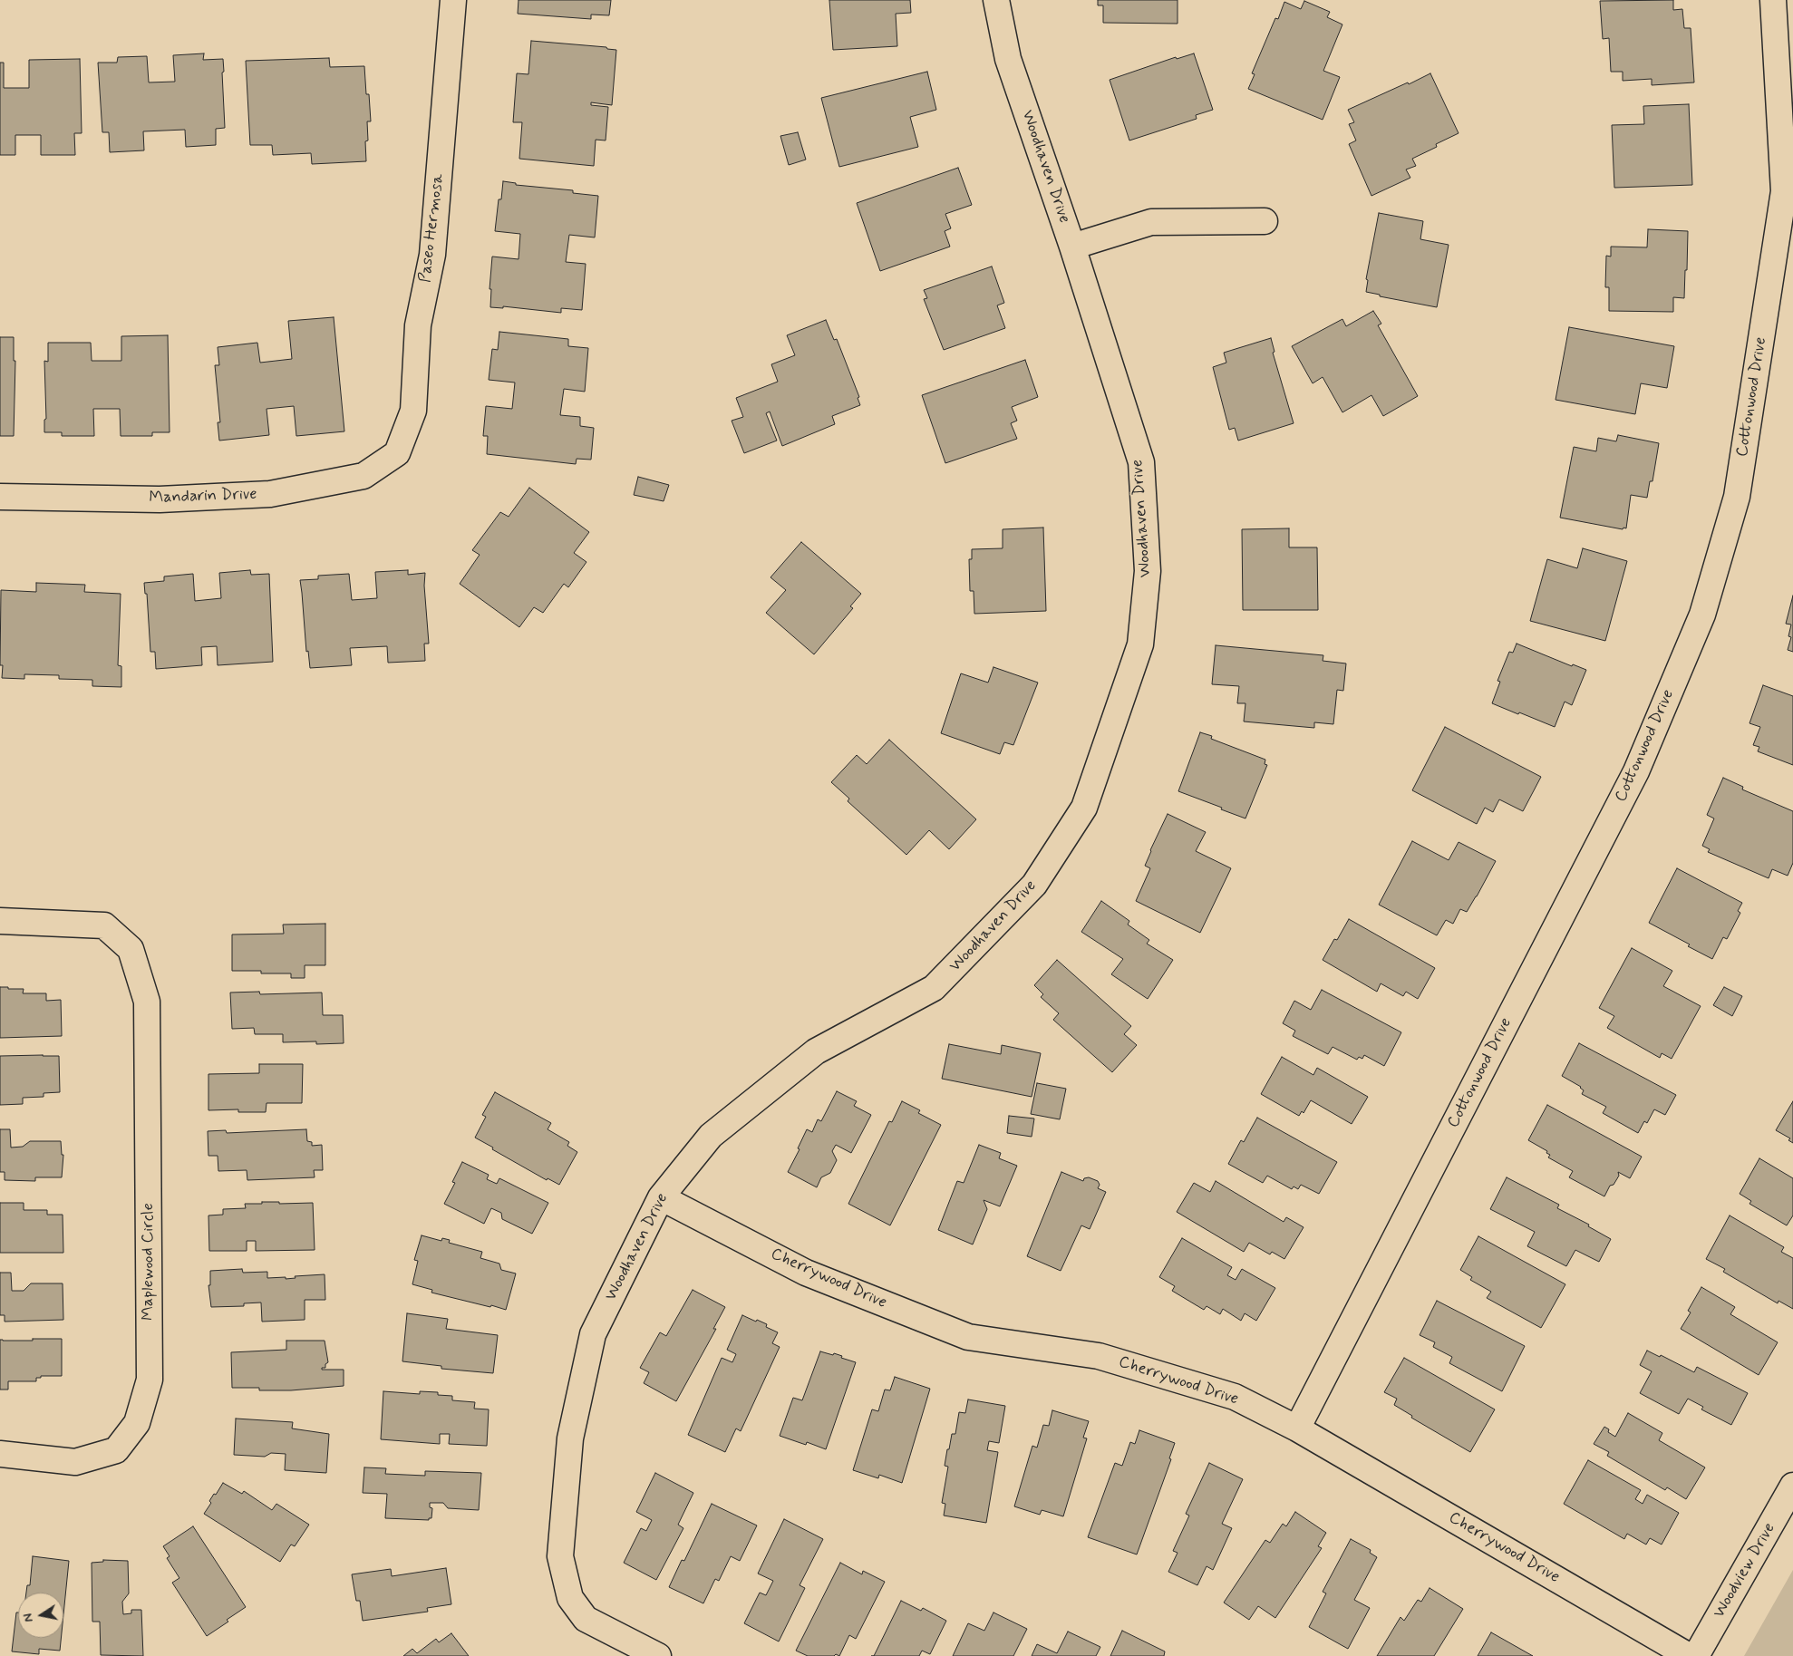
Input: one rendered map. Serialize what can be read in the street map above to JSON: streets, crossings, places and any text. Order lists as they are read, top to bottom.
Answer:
{
  "streets": {
    "street": [
      "Woodhaven Drive",
      "Paseo Hermosa",
      "Cottonwood Drive",
      "Mandarin Drive",
      "Maplewood Circle",
      "Cherrywood Drive",
      "Woodview Drive"
    ]
  },
  "crossings": [
    ["Woodhaven Drive", "Cherrywood Drive"],
    ["Paseo Hermosa", "Mandarin Drive"],
    ["Cottonwood Drive", "Cherrywood Drive"]
  ],
  "north": "left"
}
